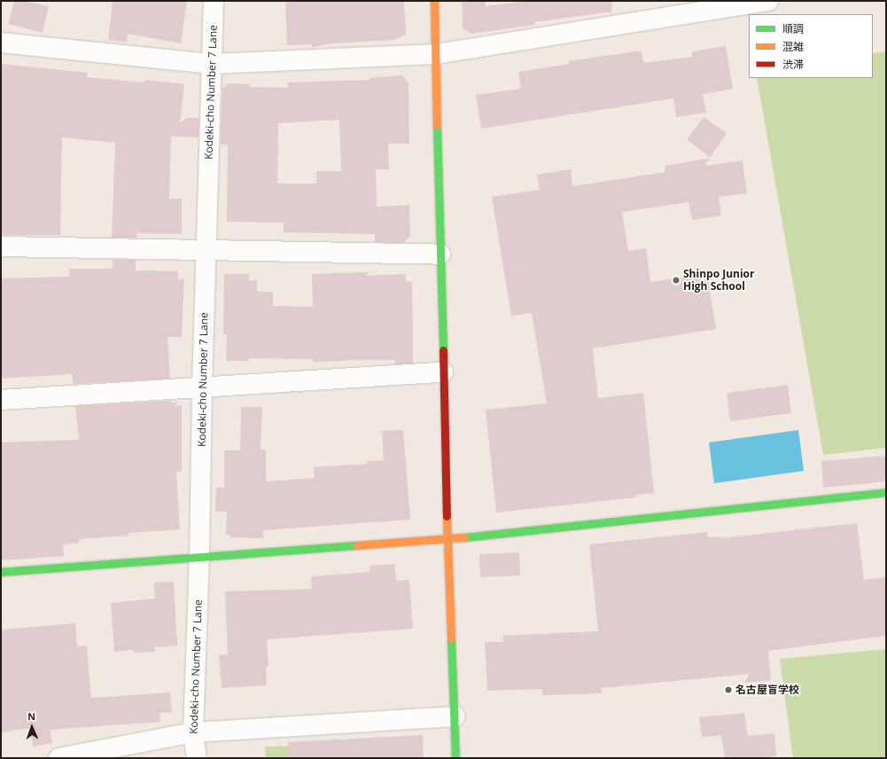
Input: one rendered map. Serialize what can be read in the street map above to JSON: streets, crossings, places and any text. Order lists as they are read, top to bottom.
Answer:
{
  "streets": {
    "street": ["Kodeki-cho Number 7 Lane"]
  },
  "places": ["Shinpo Junior High School", "名古屋盲学校"],
  "legend": ["順調", "混雑", "渋滞"],
  "north": "top"
}
